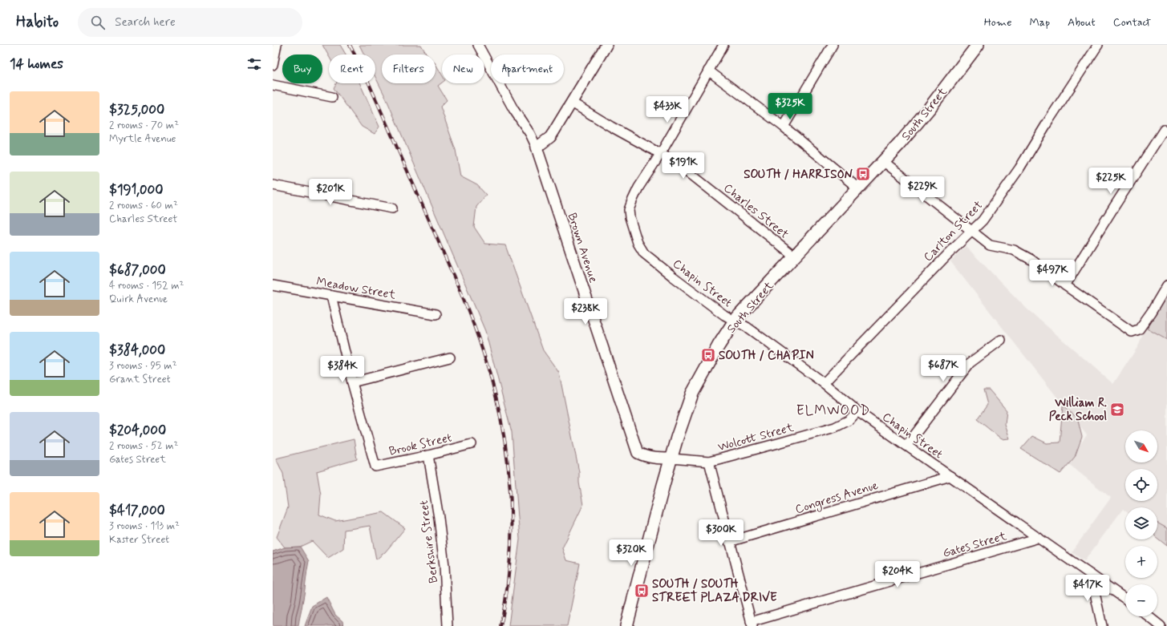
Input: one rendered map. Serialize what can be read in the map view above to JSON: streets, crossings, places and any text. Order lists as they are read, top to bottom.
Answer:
{
  "streets": {
    "main road": ["South Street"],
    "street": [
      "Charles Street",
      "Carlton Street",
      "Brown Avenue",
      "Chapin Street",
      "Meadow Street",
      "Wolcott Street",
      "Brook Street",
      "Congress Avenue",
      "Berkshire Street",
      "Gates Street"
    ]
  },
  "crossings": [
    ["South Street", "Charles Street"],
    ["South Street", "Brown Avenue"],
    ["South Street", "Chapin Street"],
    ["South Street", "Wolcott Street"],
    ["Charles Street", "Chapin Street"],
    ["Carlton Street", "Chapin Street"],
    ["Brown Avenue", "Wolcott Street"],
    ["Chapin Street", "Wolcott Street"],
    ["Chapin Street", "Congress Avenue"],
    ["Chapin Street", "Gates Street"],
    ["Brook Street", "Berkshire Street"]
  ],
  "districts": ["ELMWOOD"],
  "places": {
    "bus stop": ["SOUTH / HARRISON", "SOUTH / CHAPIN", "SOUTH / SOUTH STREET PLAZA DRIVE"],
    "school or university": ["William R. Peck School"]
  },
  "north": "bottom right",
  "page": {
    "header": "Habito",
    "search": "Search here",
    "nav": [
      "Home",
      "Map",
      "About",
      "Contact"
    ],
    "heading": "14 homes",
    "chip": [
      "Buy",
      "Rent",
      "Filters",
      "New",
      "Apartment"
    ],
    "list": [
      {
        "name": "$325,000",
        "note": "2 rooms · 70 m² · Myrtle Avenue"
      },
      {
        "name": "$191,000",
        "note": "2 rooms · 60 m² · Charles Street"
      },
      {
        "name": "$687,000",
        "note": "4 rooms · 152 m² · Quirk Avenue"
      },
      {
        "name": "$384,000",
        "note": "3 rooms · 95 m² · Grant Street"
      },
      {
        "name": "$204,000",
        "note": "2 rooms · 52 m² · Gates Street"
      },
      {
        "name": "$417,000",
        "note": "3 rooms · 113 m² · Kaster Street"
      }
    ],
    "price": [
      "$325K",
      "$433K",
      "$191K",
      "$225K",
      "$229K",
      "$201K",
      "$497K",
      "$238K",
      "$687K",
      "$384K",
      "$300K",
      "$320K",
      "$204K",
      "$417K"
    ],
    "map_buttons": ["+", "−"]
  }
}
